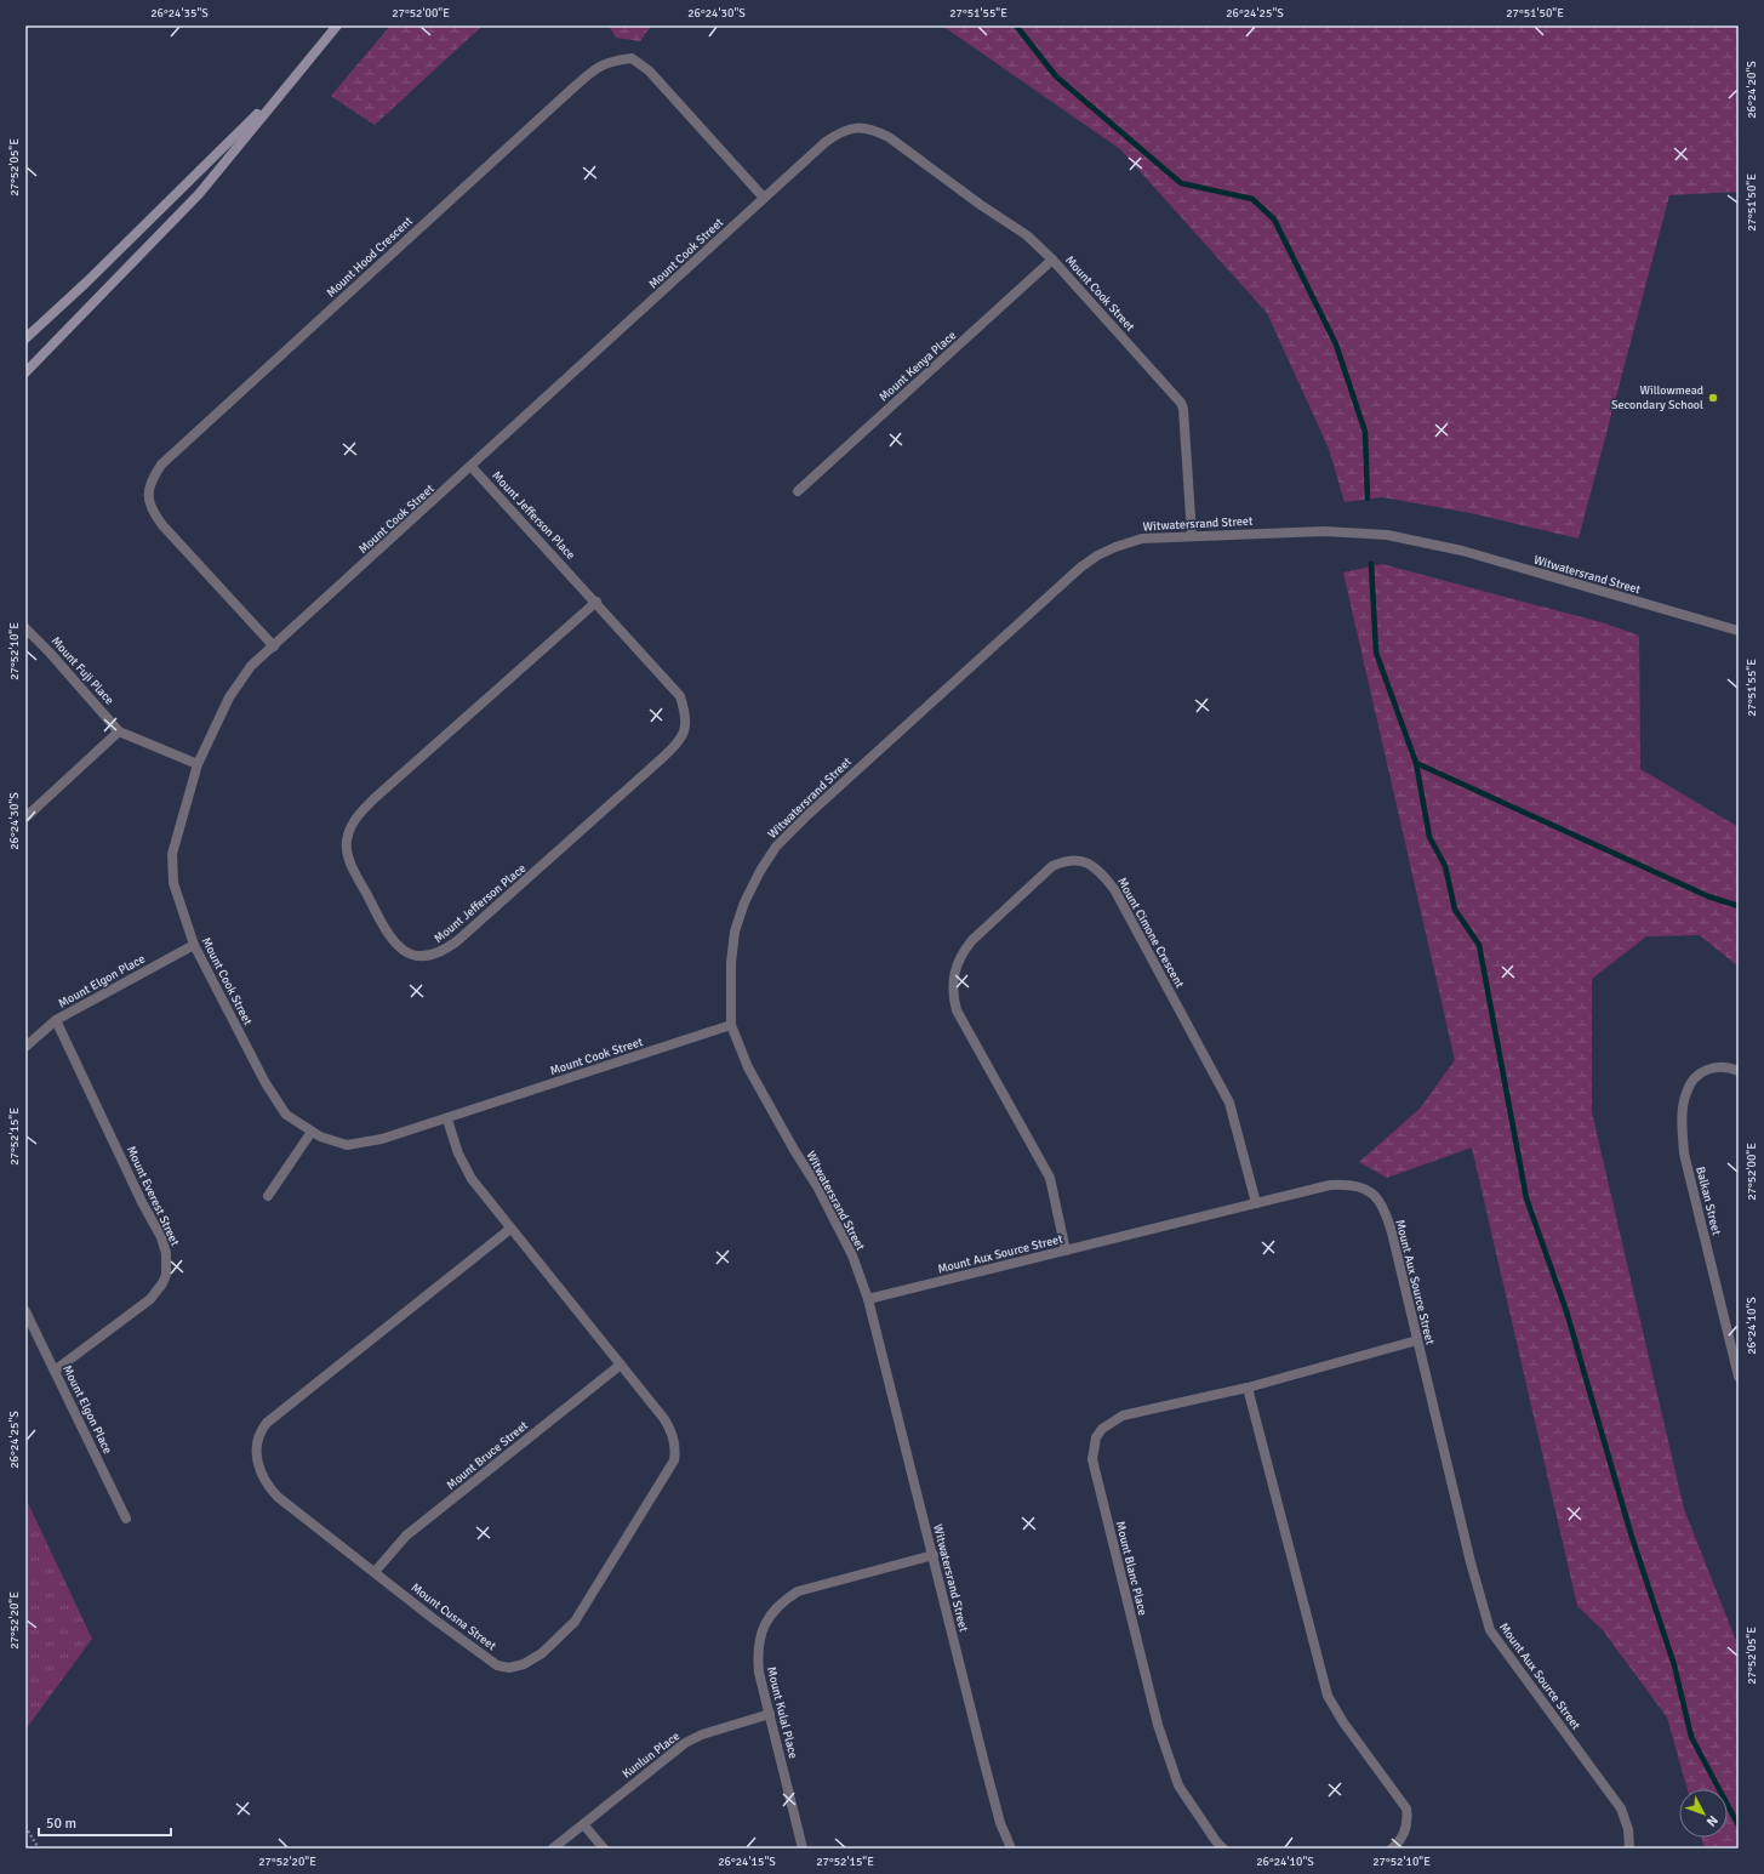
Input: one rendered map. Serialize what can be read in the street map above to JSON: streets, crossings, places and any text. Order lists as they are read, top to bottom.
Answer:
{
  "streets": {
    "street": [
      "Mount Cook Street",
      "Mount Hood Crescent",
      "Mount Kenya Place",
      "Mount Jefferson Place",
      "Witwatersrand Street",
      "Mount Fuji Place",
      "Mount Cimone Crescent",
      "Mount Elgon Place",
      "Mount Everest Street",
      "Balkan Street",
      "Mount Aux Source Street",
      "Mount Bruce Street",
      "Mount Blanc Place",
      "Mount Cusna Street",
      "Mount Kulal Place",
      "Kunlun Place"
    ]
  },
  "crossings": [
    ["Mount Cook Street", "Mount Hood Crescent"],
    ["Mount Cook Street", "Mount Kenya Place"],
    ["Mount Cook Street", "Mount Jefferson Place"],
    ["Mount Cook Street", "Witwatersrand Street"],
    ["Mount Cook Street", "Mount Fuji Place"],
    ["Mount Cook Street", "Mount Elgon Place"],
    ["Mount Cook Street", "Mount Cusna Street"],
    ["Witwatersrand Street", "Mount Aux Source Street"],
    ["Witwatersrand Street", "Mount Kulal Place"],
    ["Mount Cimone Crescent", "Mount Aux Source Street"],
    ["Mount Elgon Place", "Mount Everest Street"],
    ["Mount Aux Source Street", "Mount Blanc Place"],
    ["Mount Bruce Street", "Mount Cusna Street"],
    ["Mount Kulal Place", "Kunlun Place"]
  ],
  "places": ["Willowmead Secondary School"],
  "scale_bar": "50 m",
  "north": "bottom right",
  "coordinates": [
    "26°24'35\"S",
    "27°52'00\"E",
    "26°24'30\"S",
    "27°51'55\"E",
    "26°24'25\"S",
    "27°51'50\"E",
    "26°24'20\"S",
    "27°52'05\"E",
    "27°52'10\"E",
    "27°52'15\"E",
    "26°24'10\"S",
    "27°52'20\"E",
    "26°24'15\"S"
  ]
}
